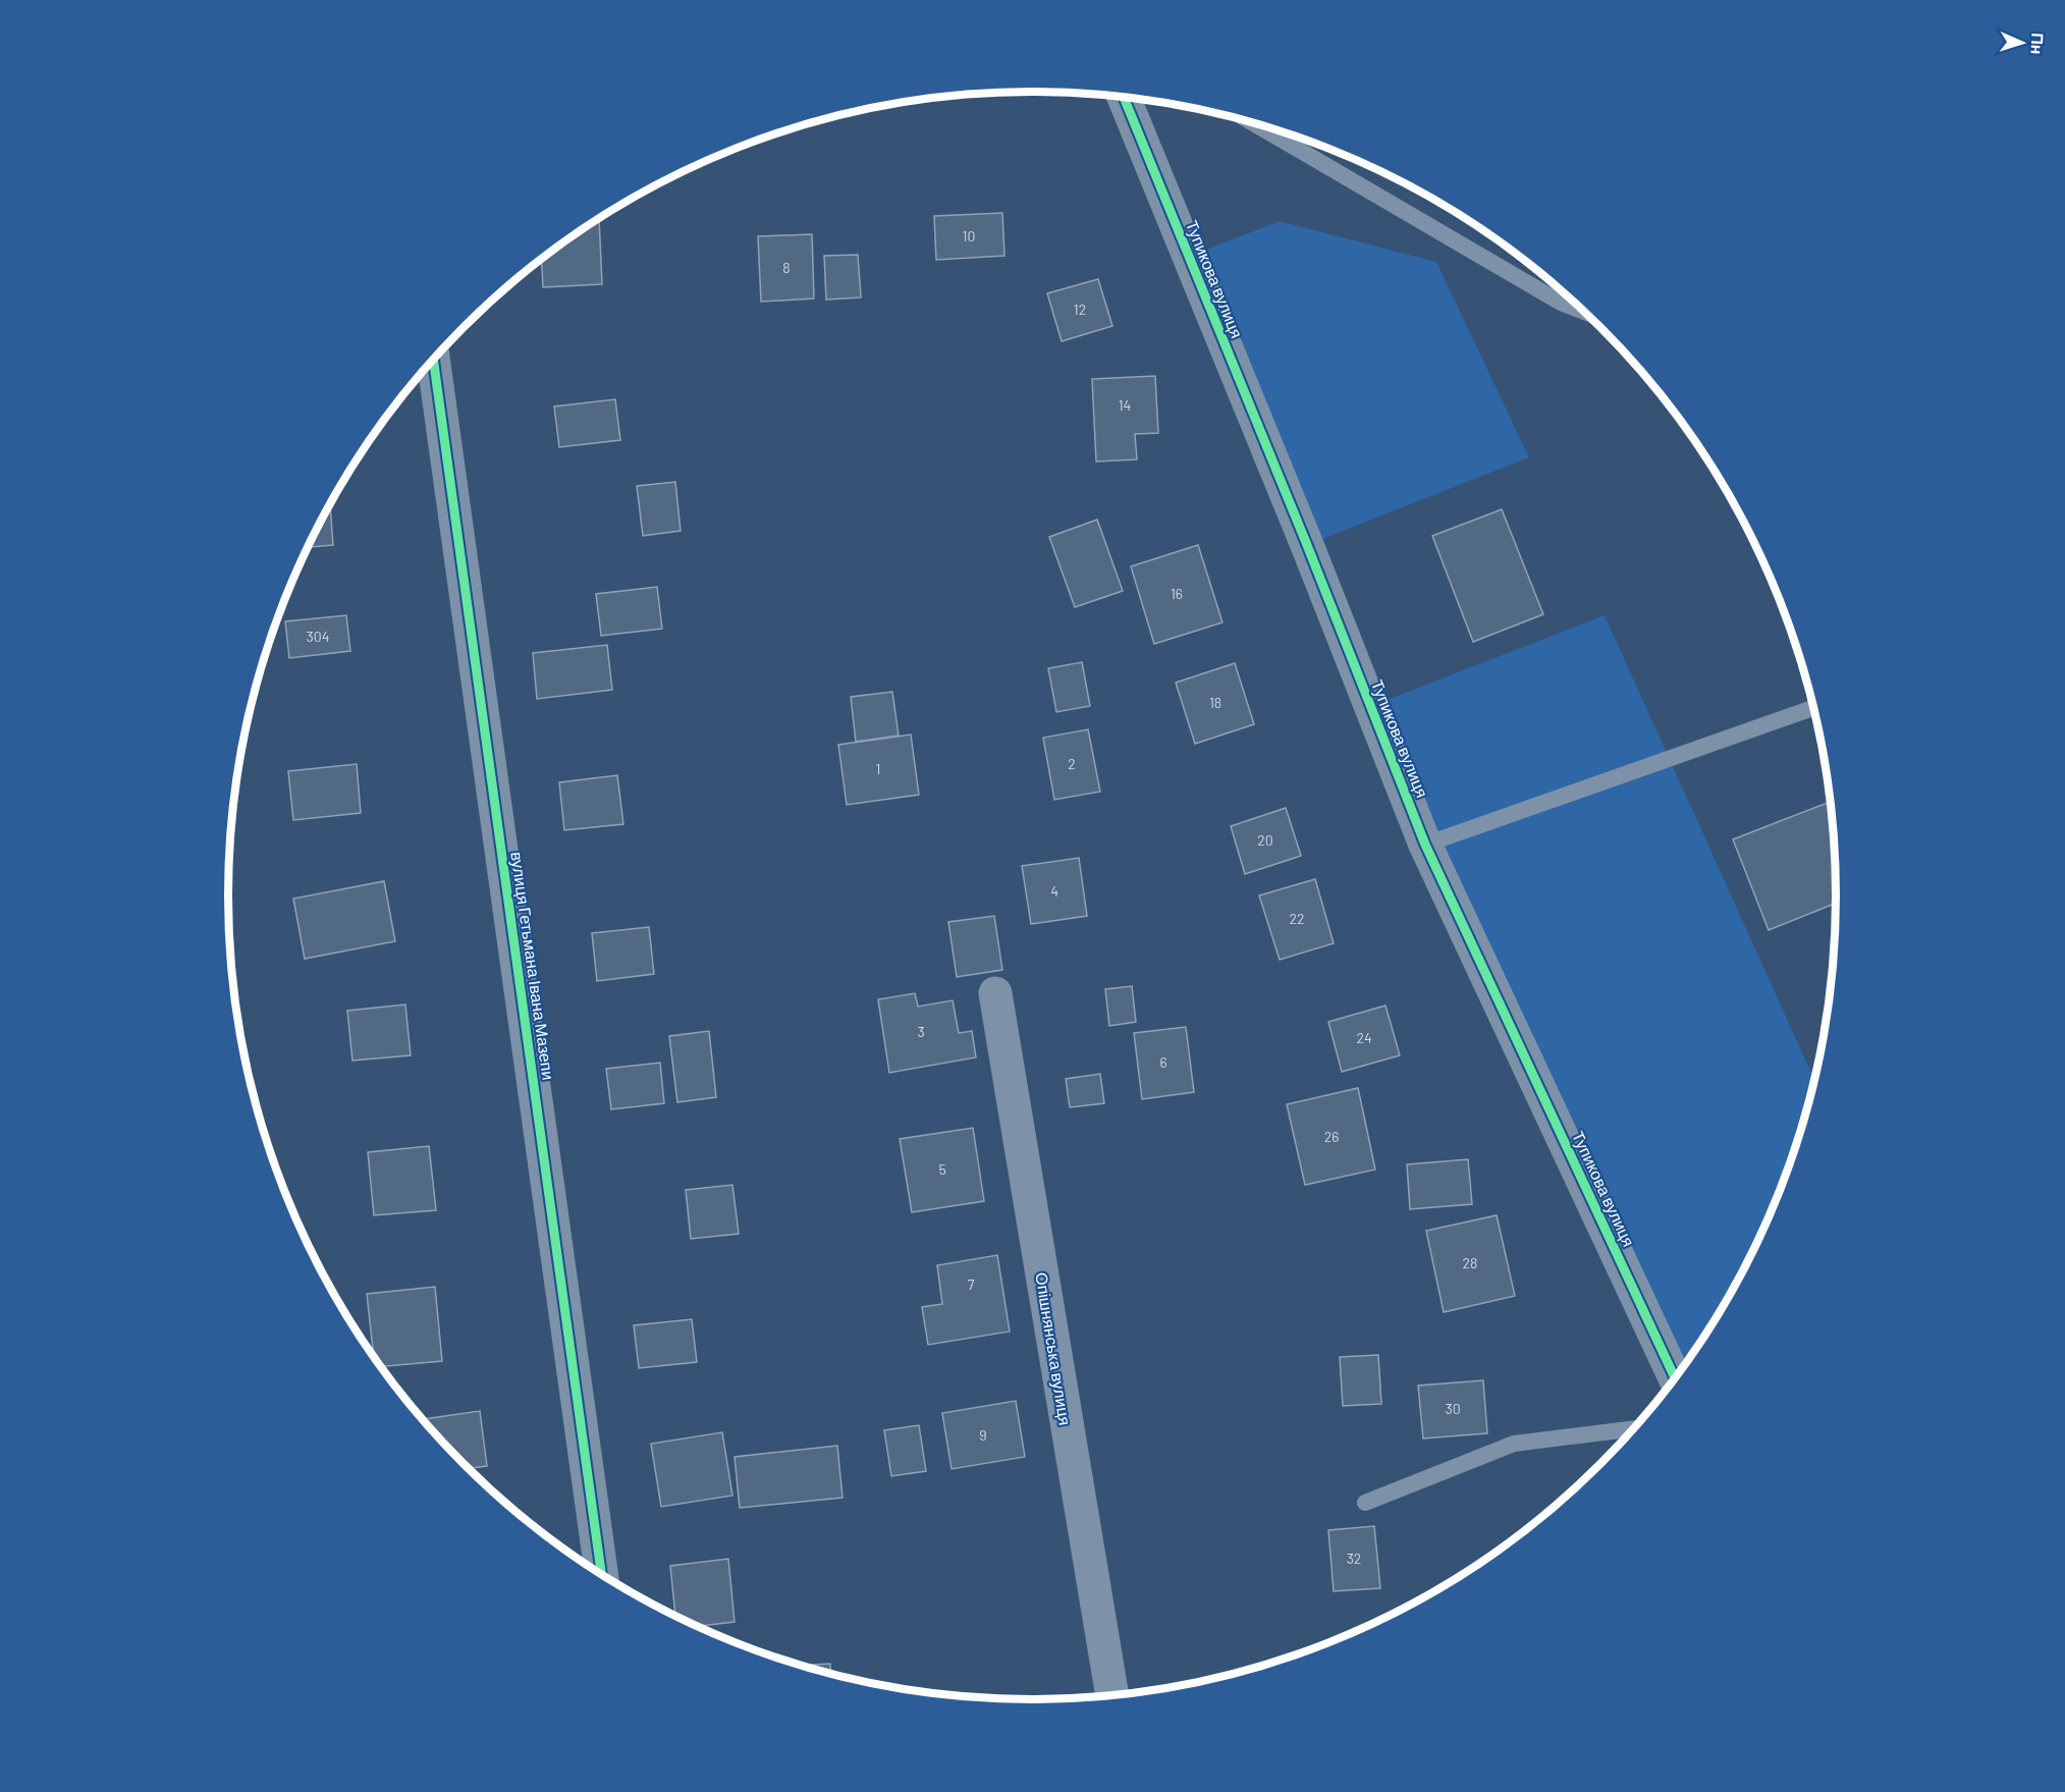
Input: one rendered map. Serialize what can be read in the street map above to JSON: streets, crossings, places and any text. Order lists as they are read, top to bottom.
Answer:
{
  "streets": {
    "street": ["Тупикова вулиця", "вулиця Гетьмана Івана Мазепи", "Опішнянська вулиця"]
  },
  "house_numbers": [
    "10",
    "8",
    "12",
    "14",
    "16",
    "304",
    "18",
    "2",
    "1",
    "20",
    "4",
    "22",
    "3",
    "24",
    "6",
    "26",
    "5",
    "28",
    "7",
    "30",
    "9",
    "32"
  ],
  "north": "right"
}
